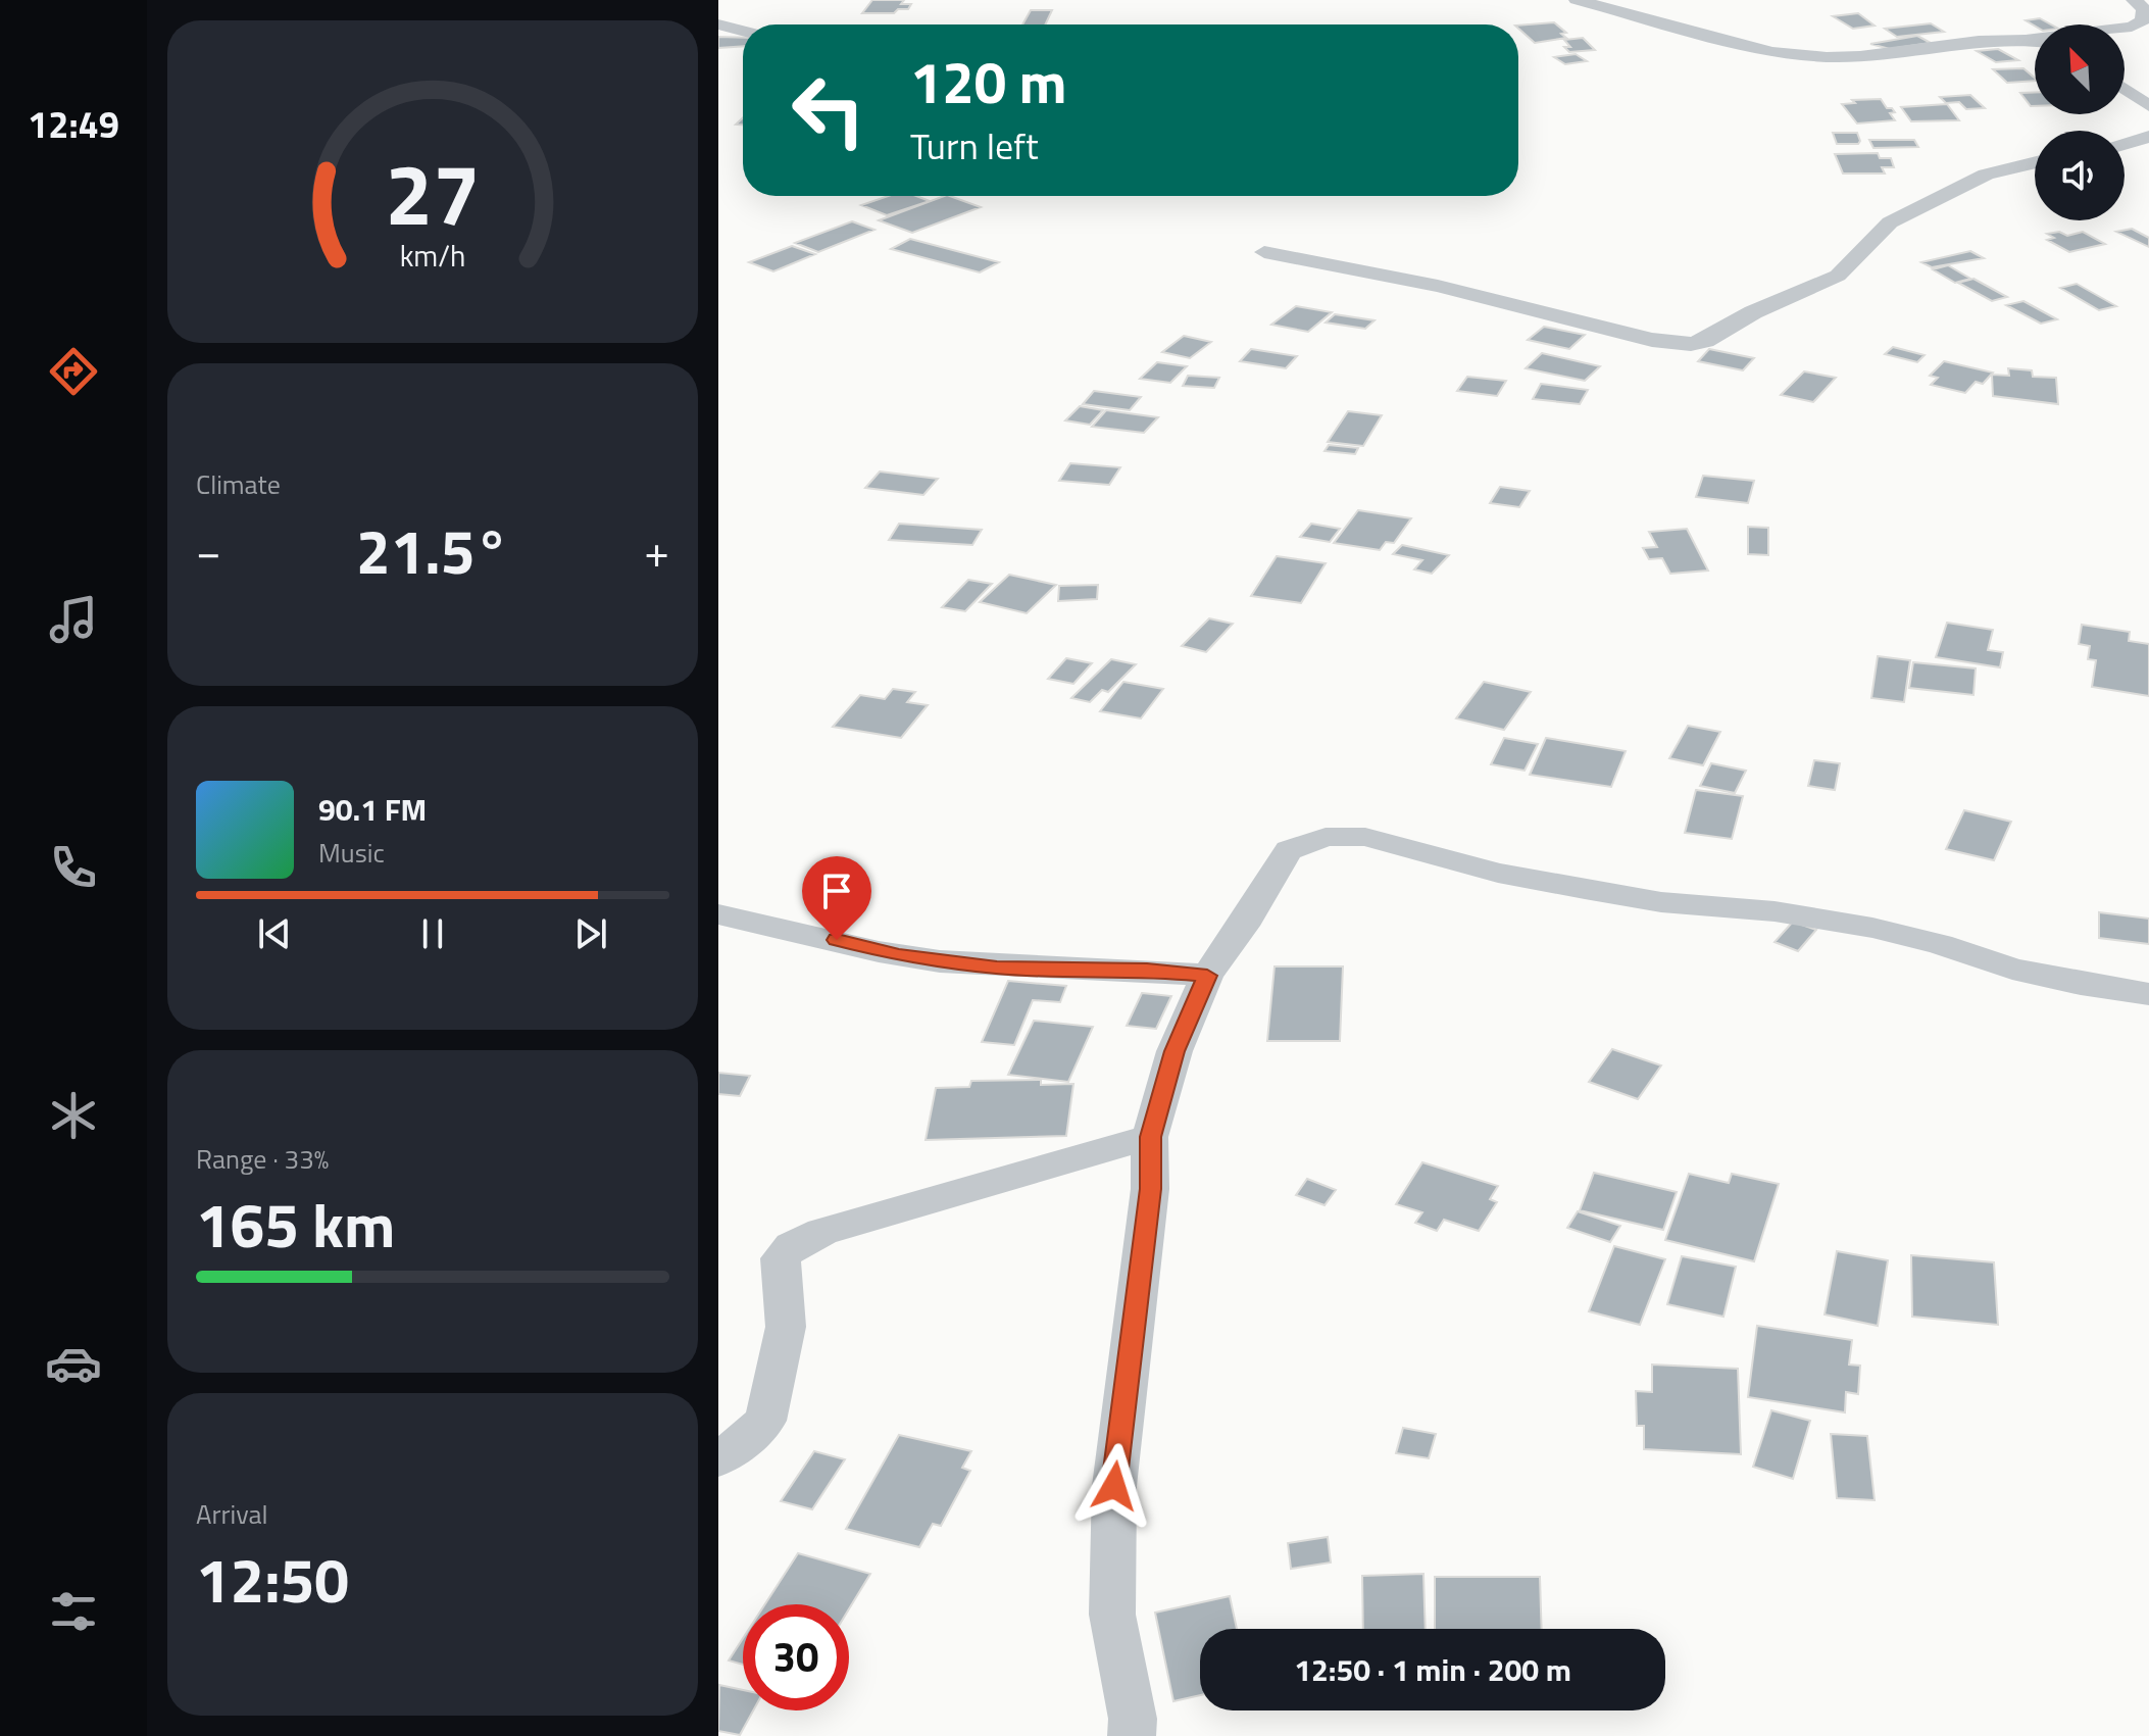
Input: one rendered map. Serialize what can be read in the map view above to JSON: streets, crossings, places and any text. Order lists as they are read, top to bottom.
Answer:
{
  "north": "top left",
  "page": {
    "tabs": "12:49",
    "turn": ["120 m", "Turn left"],
    "tile": [
      "Climate",
      ["Range · 33%", "165 km"],
      ["Arrival", "12:50"]
    ],
    "heat": ["−", "21.5°", "+"],
    "song": ["90.1 FM", "Music"],
    "limit": "30",
    "trip": "12:50 · 1 min · 200 m",
    "gauge": ["27", "km/h"]
  }
}
